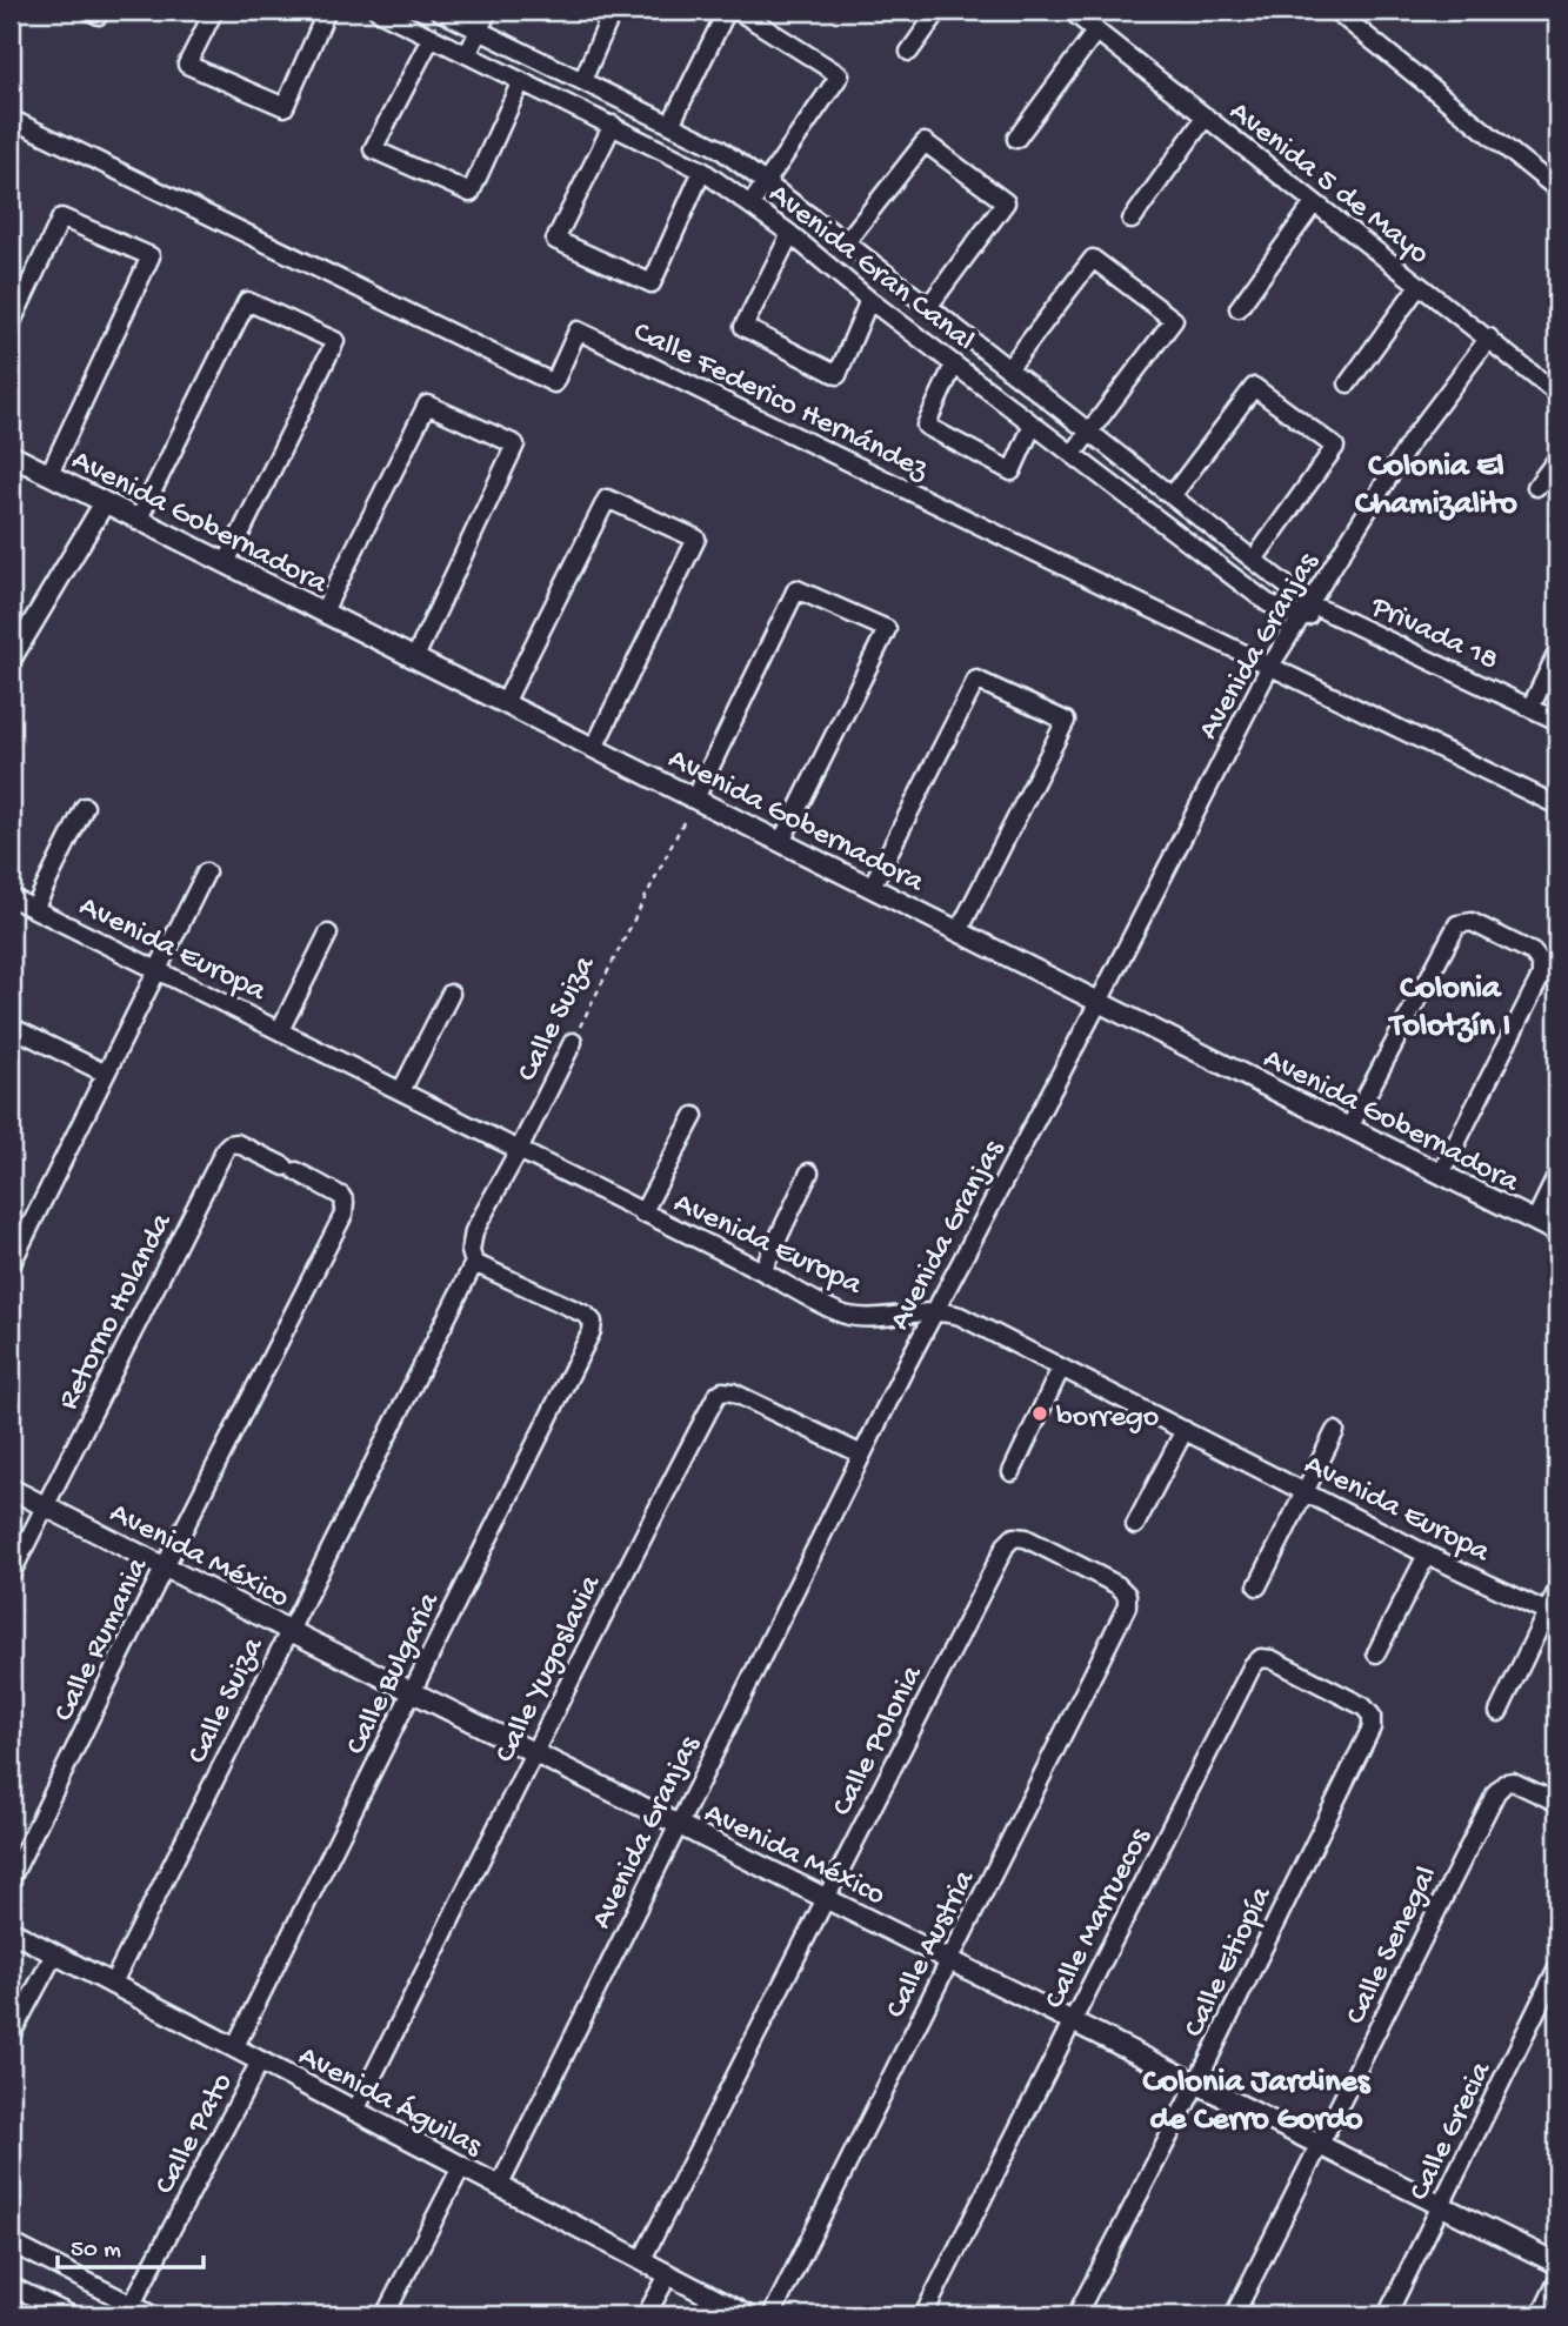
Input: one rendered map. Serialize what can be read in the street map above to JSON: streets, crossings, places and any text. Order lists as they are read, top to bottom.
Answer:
{
  "streets": {
    "street": [
      "Avenida 5 de Mayo",
      "Avenida Gran Canal",
      "Calle Federico Hernández",
      "Avenida Gobernadora",
      "Privada 18",
      "Avenida Granjas",
      "Avenida Europa",
      "Calle Suiza",
      "Retorno Holanda",
      "Avenida México",
      "Calle Rumania",
      "Calle Yugoslavia",
      "Calle Bulgaria",
      "Calle Polonia",
      "Calle Marruecos",
      "Calle Austria",
      "Calle Senegal",
      "Calle Etiopía",
      "Avenida Águilas",
      "Calle Grecia",
      "Calle Pato"
    ]
  },
  "crossings": [
    ["Avenida 5 de Mayo", "Avenida Granjas"],
    ["Avenida Gran Canal", "Privada 18"],
    ["Avenida Gran Canal", "Avenida Granjas"],
    ["Calle Federico Hernández", "Avenida Granjas"],
    ["Avenida Gobernadora", "Avenida Granjas"],
    ["Avenida Gobernadora", "Calle Suiza"],
    ["Privada 18", "Avenida Granjas"],
    ["Avenida Granjas", "Avenida Europa"],
    ["Avenida Granjas", "Avenida México"],
    ["Avenida Granjas", "Calle Yugoslavia"],
    ["Avenida Granjas", "Avenida Águilas"],
    ["Avenida Europa", "Calle Suiza"],
    ["Calle Suiza", "Avenida México"],
    ["Calle Suiza", "Calle Bulgaria"],
    ["Calle Suiza", "Avenida Águilas"],
    ["Retorno Holanda", "Avenida México"],
    ["Retorno Holanda", "Calle Rumania"],
    ["Avenida México", "Calle Rumania"],
    ["Avenida México", "Calle Yugoslavia"],
    ["Avenida México", "Calle Bulgaria"],
    ["Avenida México", "Calle Polonia"],
    ["Avenida México", "Calle Marruecos"],
    ["Avenida México", "Calle Austria"],
    ["Avenida México", "Calle Senegal"],
    ["Avenida México", "Calle Etiopía"],
    ["Avenida México", "Calle Grecia"],
    ["Calle Yugoslavia", "Avenida Águilas"],
    ["Calle Bulgaria", "Avenida Águilas"],
    ["Calle Polonia", "Calle Austria"],
    ["Calle Polonia", "Avenida Águilas"],
    ["Calle Marruecos", "Calle Etiopía"],
    ["Avenida Águilas", "Calle Pato"]
  ],
  "districts": ["Colonia El Chamizalito", "Colonia Tolotzín I", "Colonia Jardines de Cerro Gordo"],
  "places": ["borrego"],
  "scale_bar": "50 m"
}
